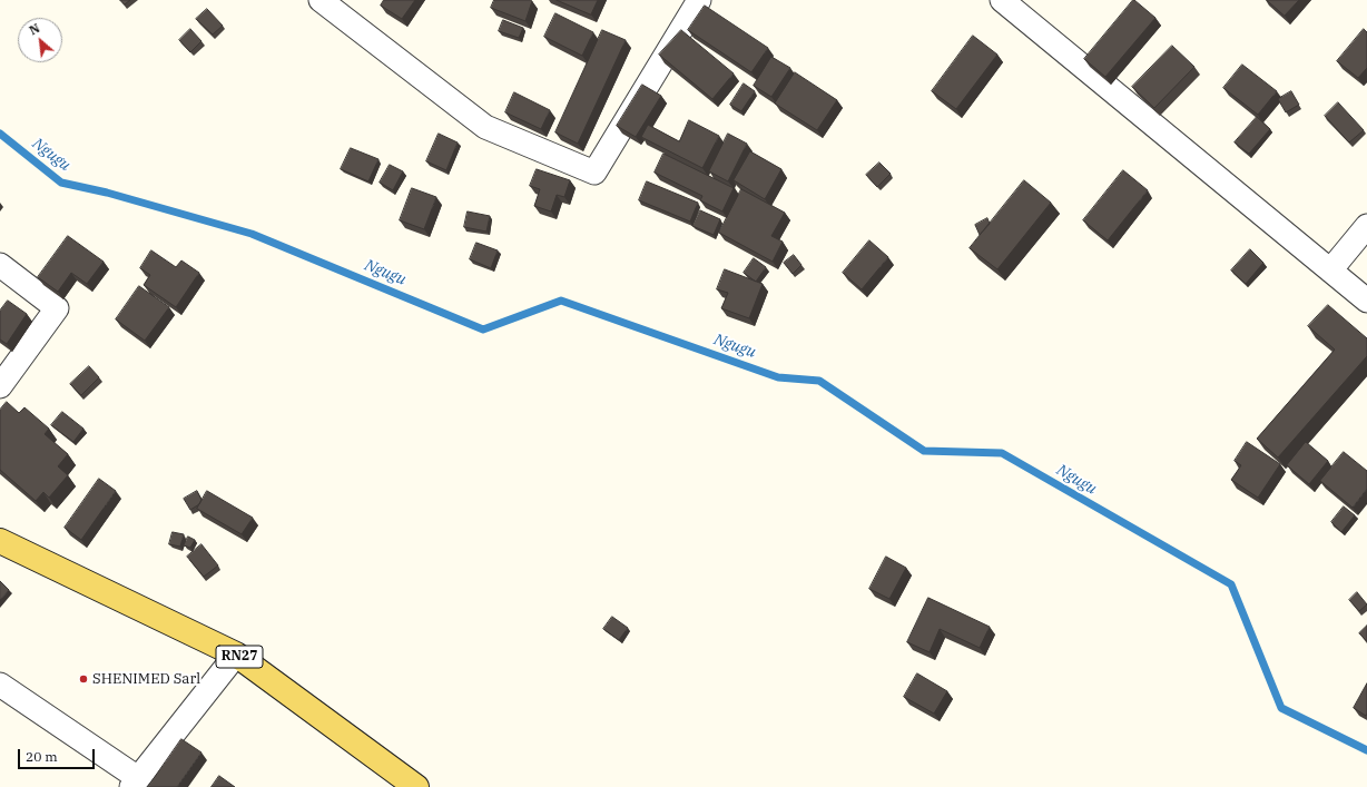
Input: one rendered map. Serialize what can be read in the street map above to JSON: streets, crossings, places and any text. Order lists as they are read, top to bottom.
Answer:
{
  "streets": {
    "main road": ["RN27"]
  },
  "water": ["Ngugu"],
  "places": ["SHENIMED Sarl"],
  "scale_bar": "20 m",
  "north": "top left"
}
